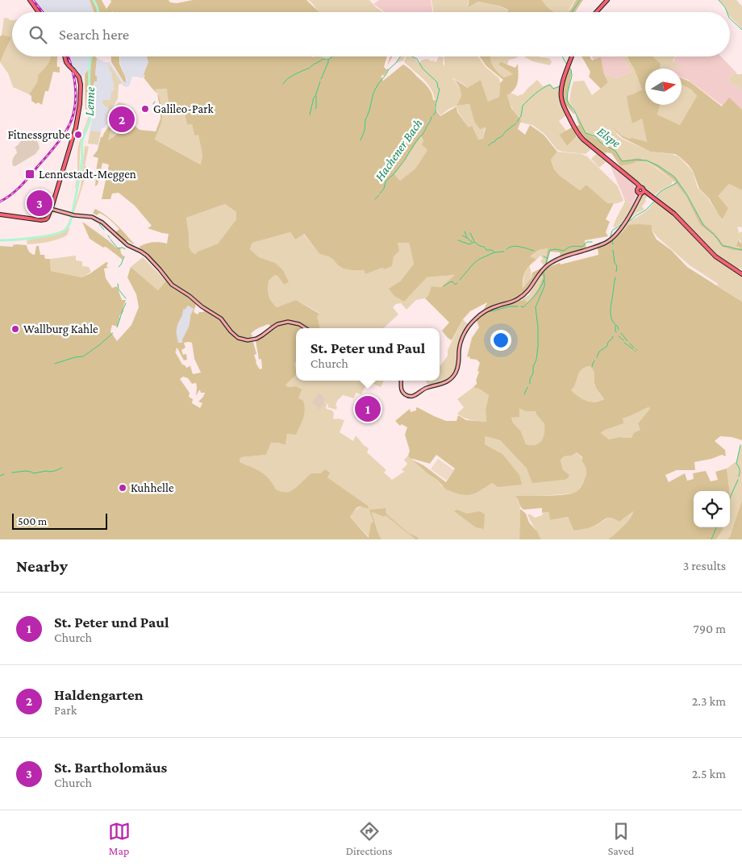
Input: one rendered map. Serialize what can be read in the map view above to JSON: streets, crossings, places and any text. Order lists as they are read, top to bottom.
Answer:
{
  "water": ["Lenne", "Elspe", "Hachener Bach"],
  "places": {
    "other": [
      "Galileo-Park",
      "Fitnessgrube",
      "Wallburg Kahle",
      "Kuhhelle"
    ],
    "transit": ["Lennestadt-Meggen"]
  },
  "scale_bar": "500 m",
  "north": "right",
  "page": {
    "search": "Search here",
    "pins": ["2", "3", "1"],
    "popup": ["St. Peter und Paul", "Church"],
    "scale": "500 m",
    "heading": ["Nearby", "3 results"],
    "list": [
      {
        "mark": "1",
        "name": "St. Peter und Paul",
        "note": "Church",
        "value": "790 m"
      },
      {
        "mark": "2",
        "name": "Haldengarten",
        "note": "Park",
        "value": "2.3 km"
      },
      {
        "mark": "3",
        "name": "St. Bartholomäus",
        "note": "Church",
        "value": "2.5 km"
      }
    ],
    "nav": ["Map", "Directions", "Saved"]
  }
}
